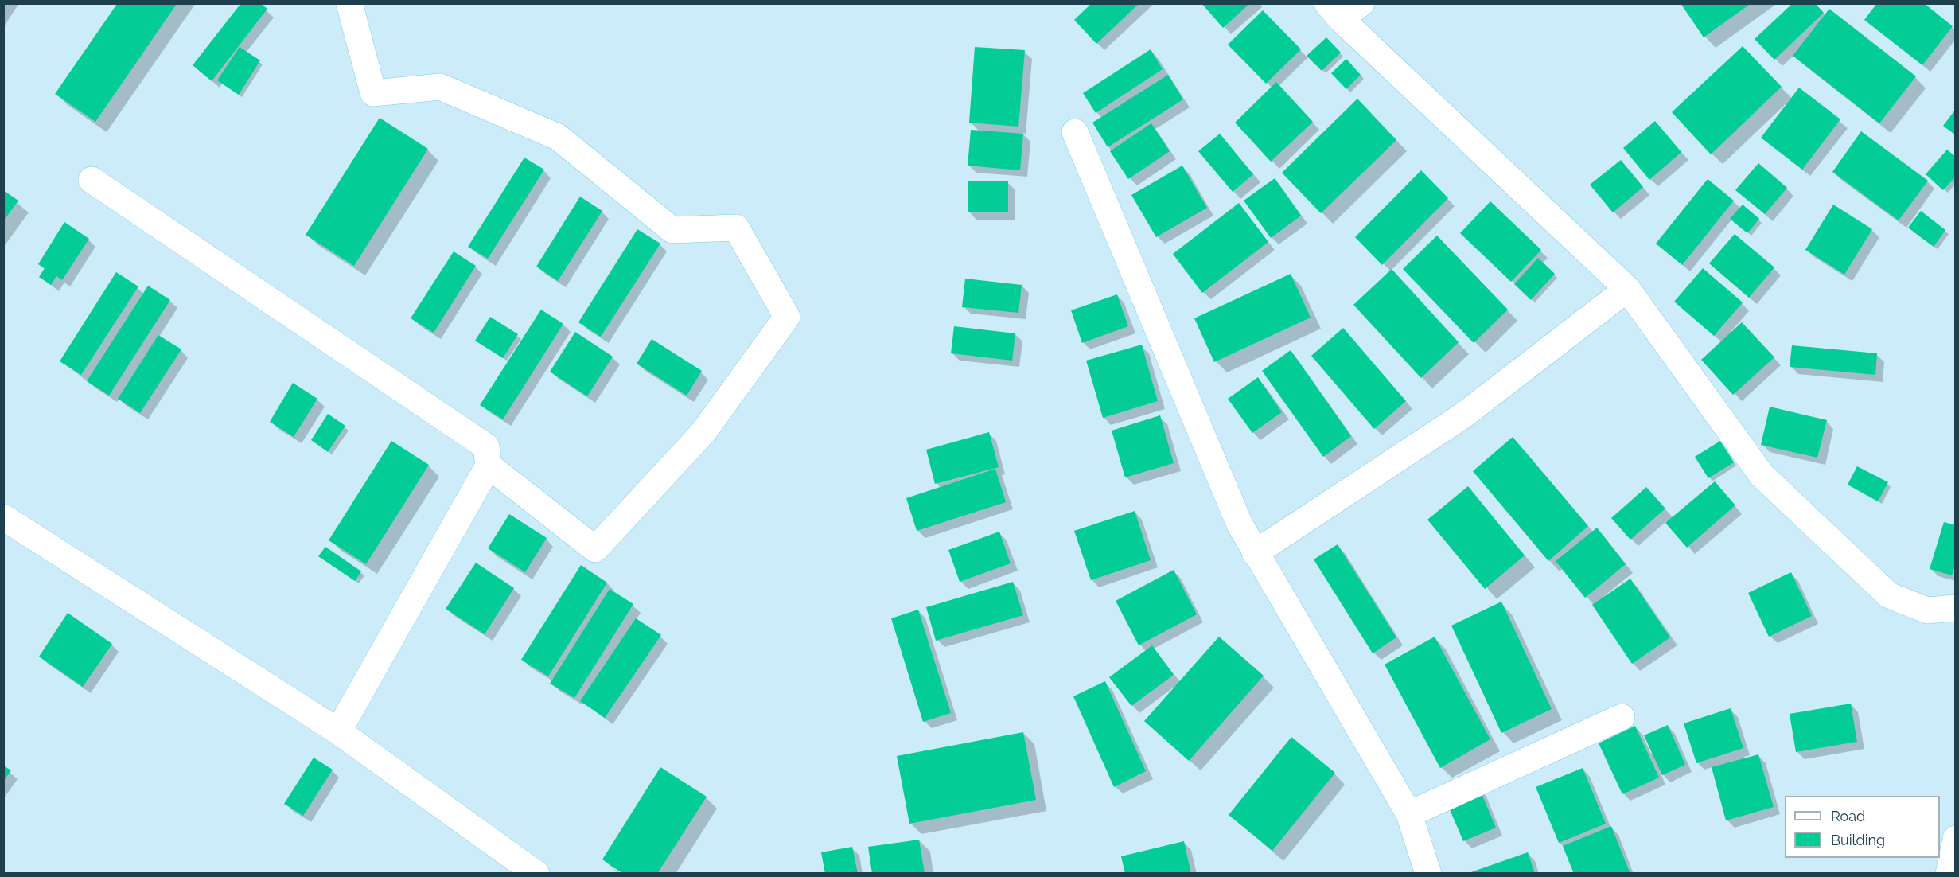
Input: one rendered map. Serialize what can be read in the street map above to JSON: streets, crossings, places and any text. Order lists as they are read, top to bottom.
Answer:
{
  "legend": ["Road", "Building"]
}
